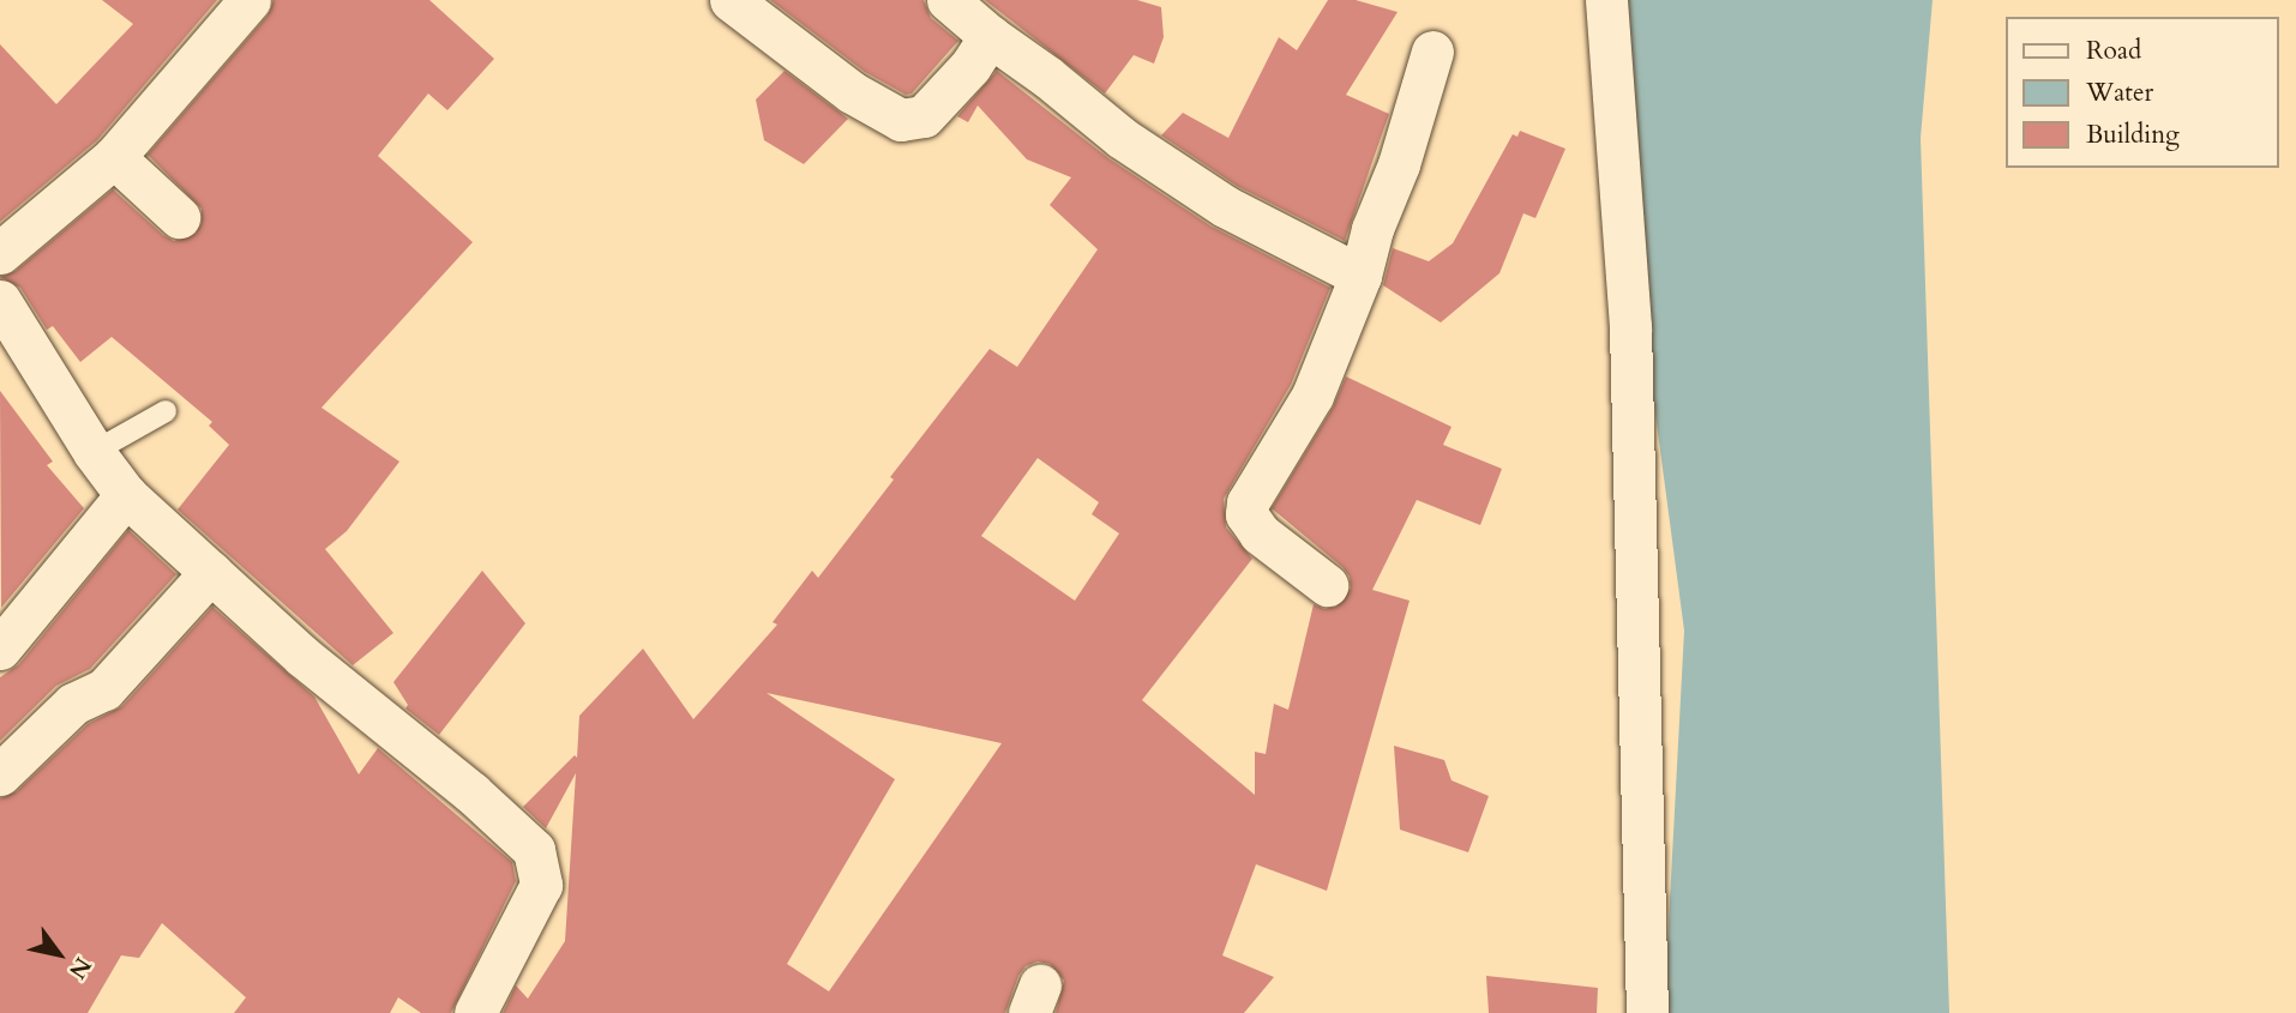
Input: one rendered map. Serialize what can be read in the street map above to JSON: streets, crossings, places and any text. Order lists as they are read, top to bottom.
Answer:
{
  "legend": ["Road", "Water", "Building"],
  "north": "bottom right"
}
